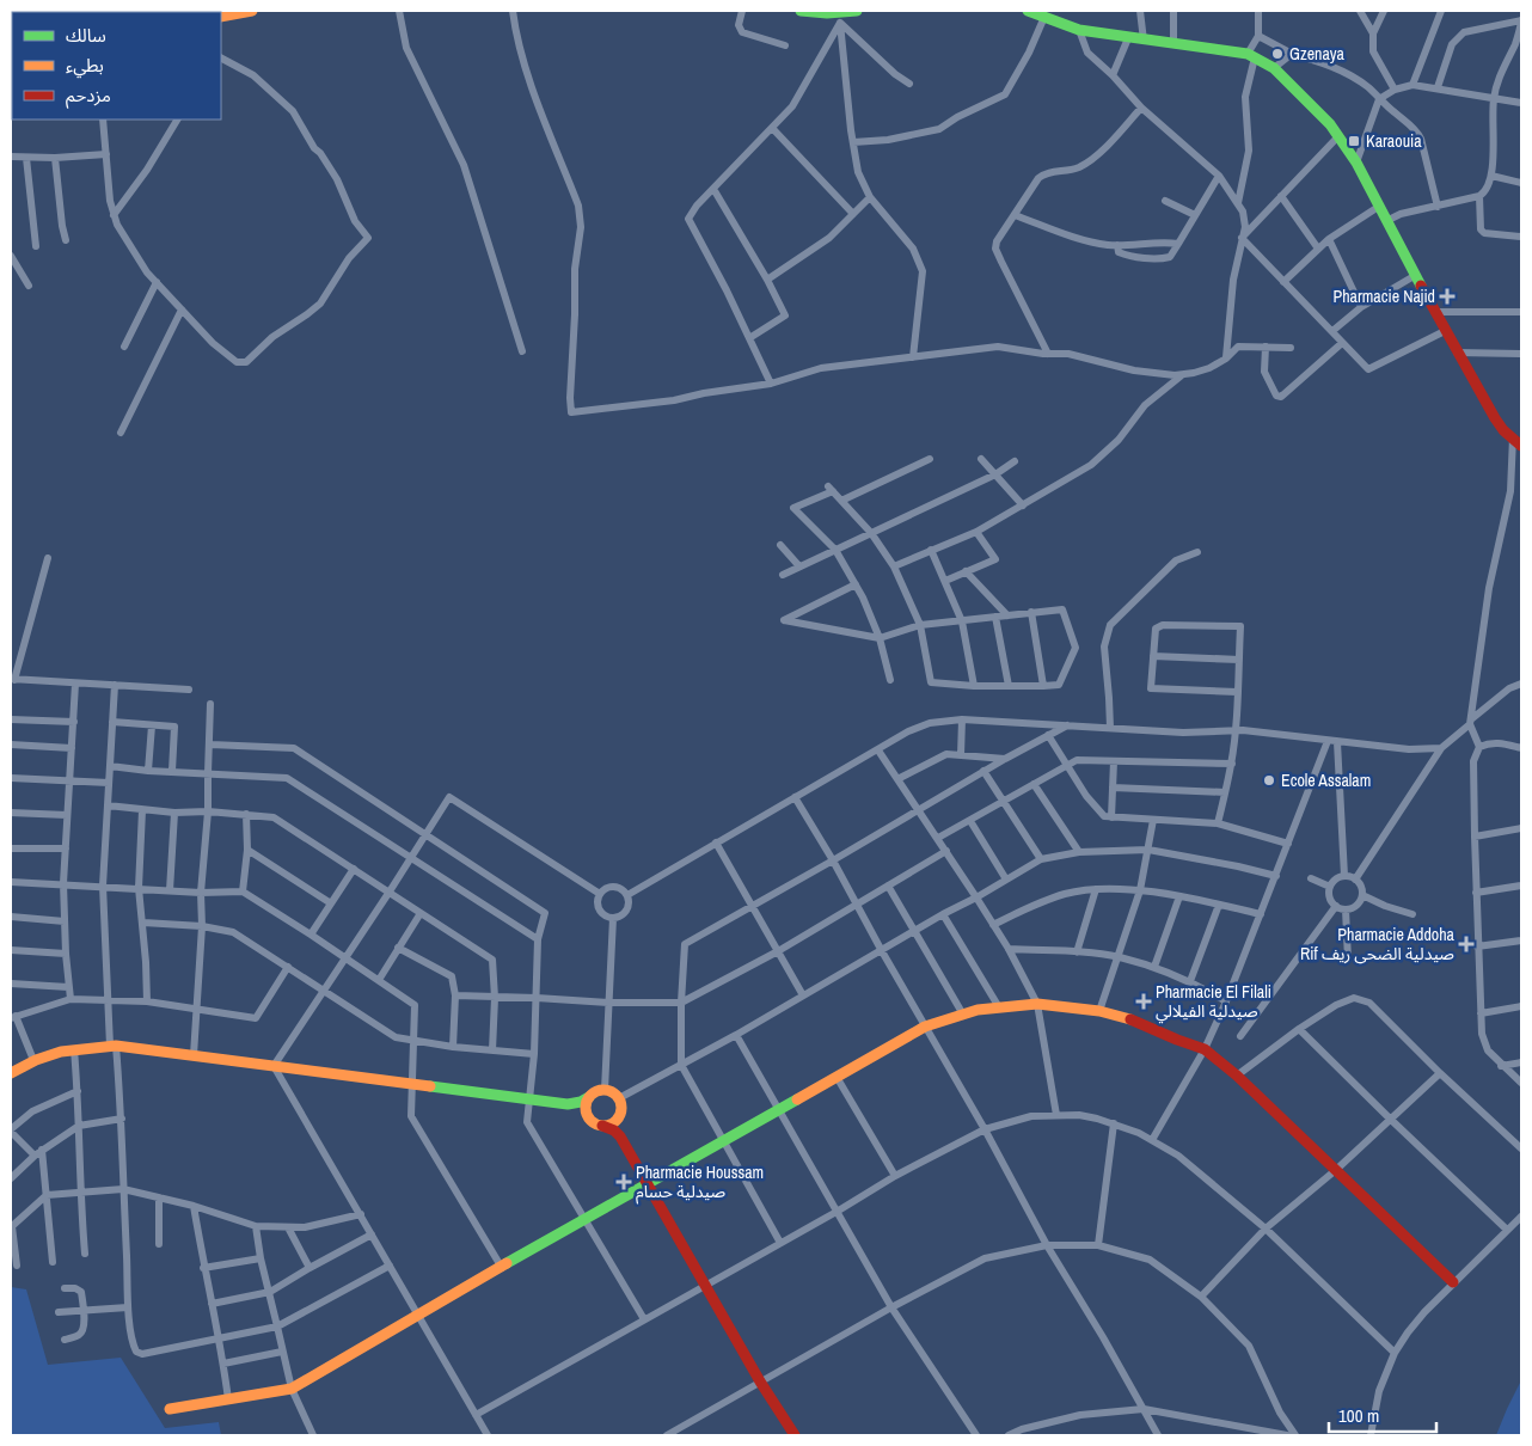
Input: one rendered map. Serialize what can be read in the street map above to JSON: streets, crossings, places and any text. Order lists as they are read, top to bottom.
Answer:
{
  "places": {
    "other": ["Gzenaya", "Ecole Assalam"],
    "transit": ["Karaouia"],
    "health": [
      "Pharmacie Najid",
      "Pharmacie Addoha Rif صيدلية الضحى ريف",
      "Pharmacie El Filali صيدلية الفيلالي",
      "Pharmacie Houssam صيدلية حسام"
    ]
  },
  "legend": ["سالك", "بطيء", "مزدحم"],
  "scale_bar": "100 m"
}
